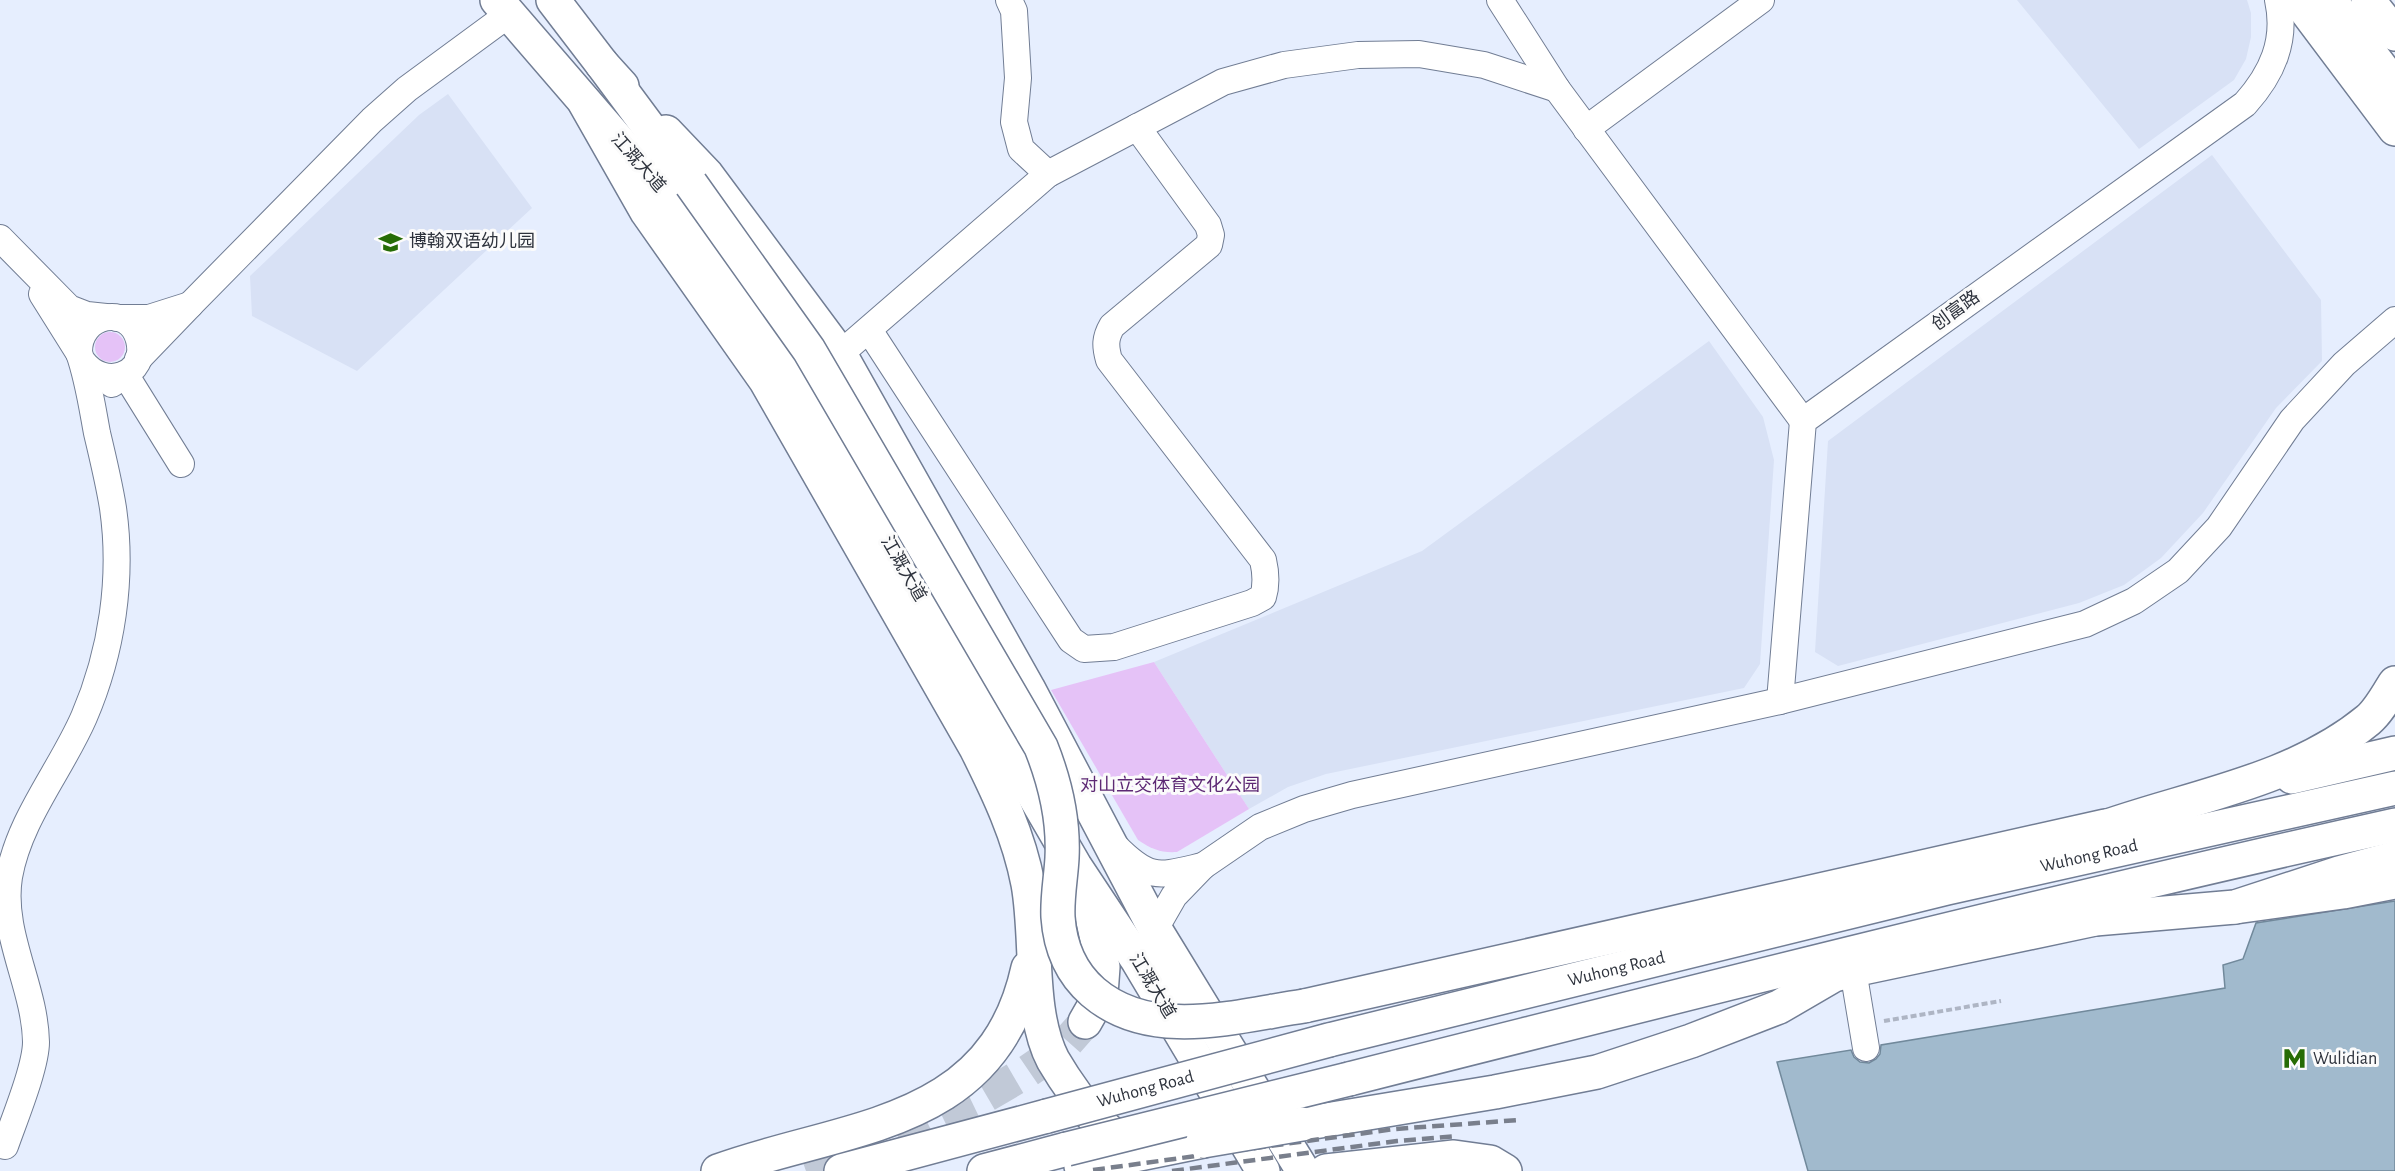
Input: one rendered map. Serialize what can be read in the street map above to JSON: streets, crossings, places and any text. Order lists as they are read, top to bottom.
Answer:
{
  "streets": {
    "main road": ["江溉大道", "Wuhong Road"],
    "street": ["创富路"]
  },
  "parks": ["对山立交体育文化公园"],
  "places": {
    "school or university": ["博翰双语幼儿园"],
    "metro station": ["Wulidian"]
  }
}
